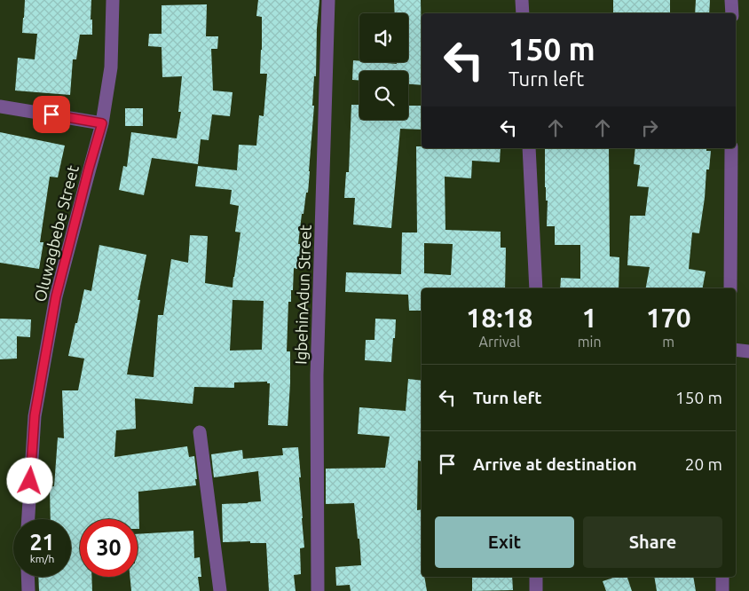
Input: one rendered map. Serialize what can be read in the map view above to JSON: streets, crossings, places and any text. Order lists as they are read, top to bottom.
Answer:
{
  "streets": {
    "street": ["Oluwagbebe Street", "IgbehinAdun Street"]
  },
  "page": {
    "turn": ["150 m", "Turn left"],
    "eta": [
      "18:18",
      "Arrival",
      "1",
      "min",
      "170",
      "m"
    ],
    "list": [
      {
        "name": "Turn left",
        "value": "150 m"
      },
      {
        "name": "Arrive at destination",
        "value": "20 m"
      }
    ],
    "buttons": ["Exit", "Share"],
    "speed": "21 km/h",
    "limit": "30"
  }
}
